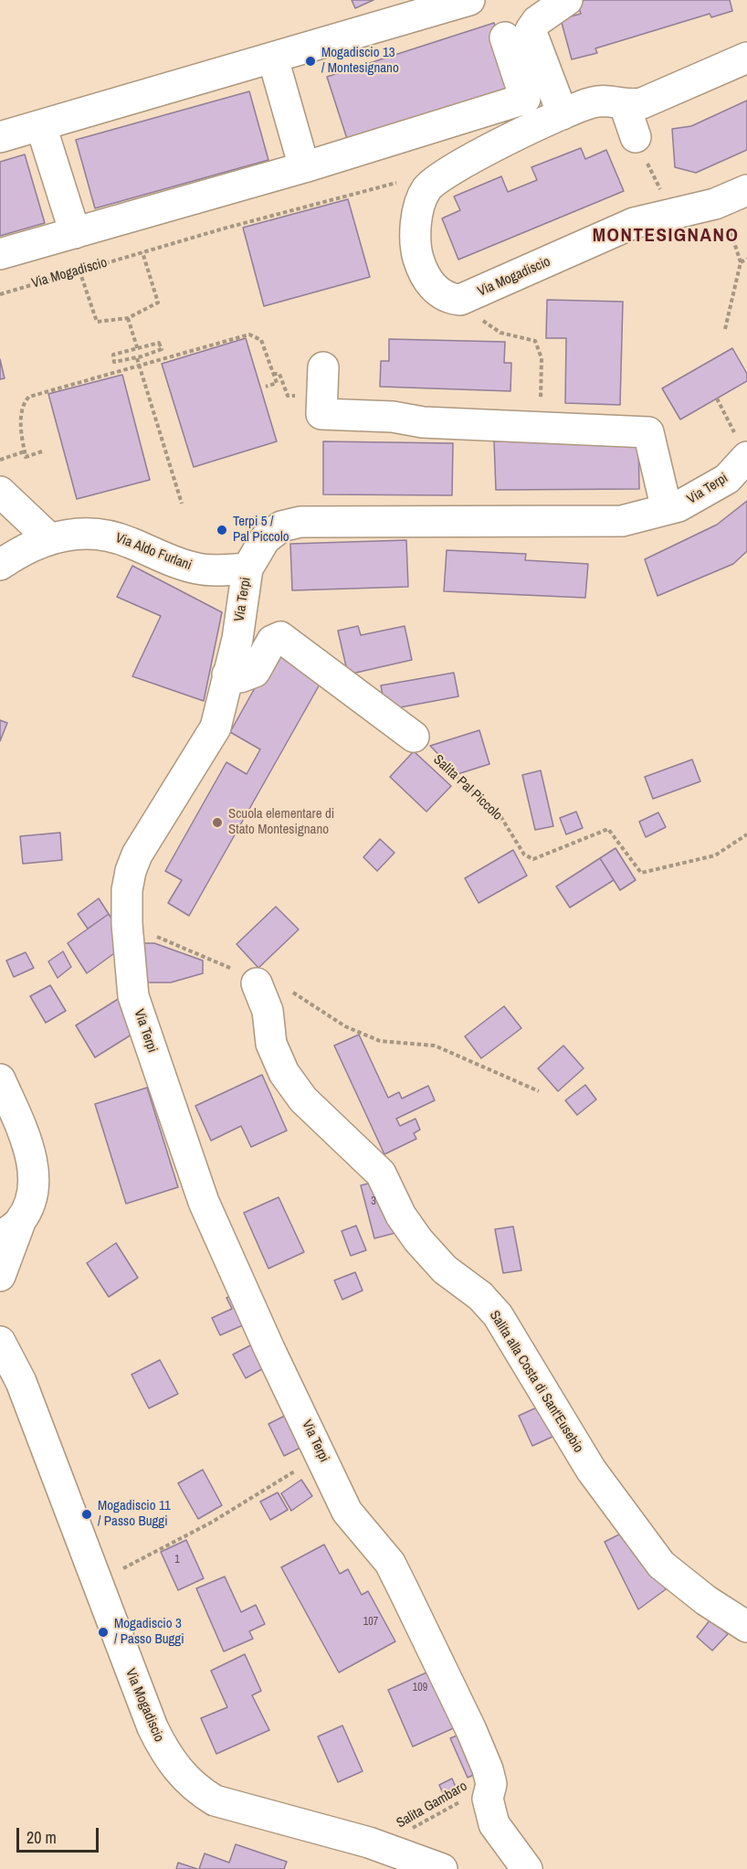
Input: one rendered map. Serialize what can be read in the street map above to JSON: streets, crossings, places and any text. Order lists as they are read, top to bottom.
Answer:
{
  "streets": {
    "street": [
      "Via Mogadiscio",
      "Via Terpi",
      "Via Aldo Furlani",
      "Salita alla Costa di Sant'Eusebio"
    ],
    "path": ["Salita Pal Piccolo", "Salita Gambaro"]
  },
  "crossings": [
    ["Via Mogadiscio", "Salita Gambaro"],
    ["Via Terpi", "Via Aldo Furlani"],
    ["Via Terpi", "Salita Gambaro"]
  ],
  "districts": ["MONTESIGNANO"],
  "places": [
    "Mogadiscio 13 / Montesignano",
    "Terpi 5 / Pal Piccolo",
    "Scuola elementare di Stato Montesignano",
    "Mogadiscio 11 / Passo Buggi",
    "Mogadiscio 3 / Passo Buggi"
  ],
  "house_numbers": [
    "3",
    "1",
    "107",
    "109"
  ],
  "scale_bar": "20 m"
}
